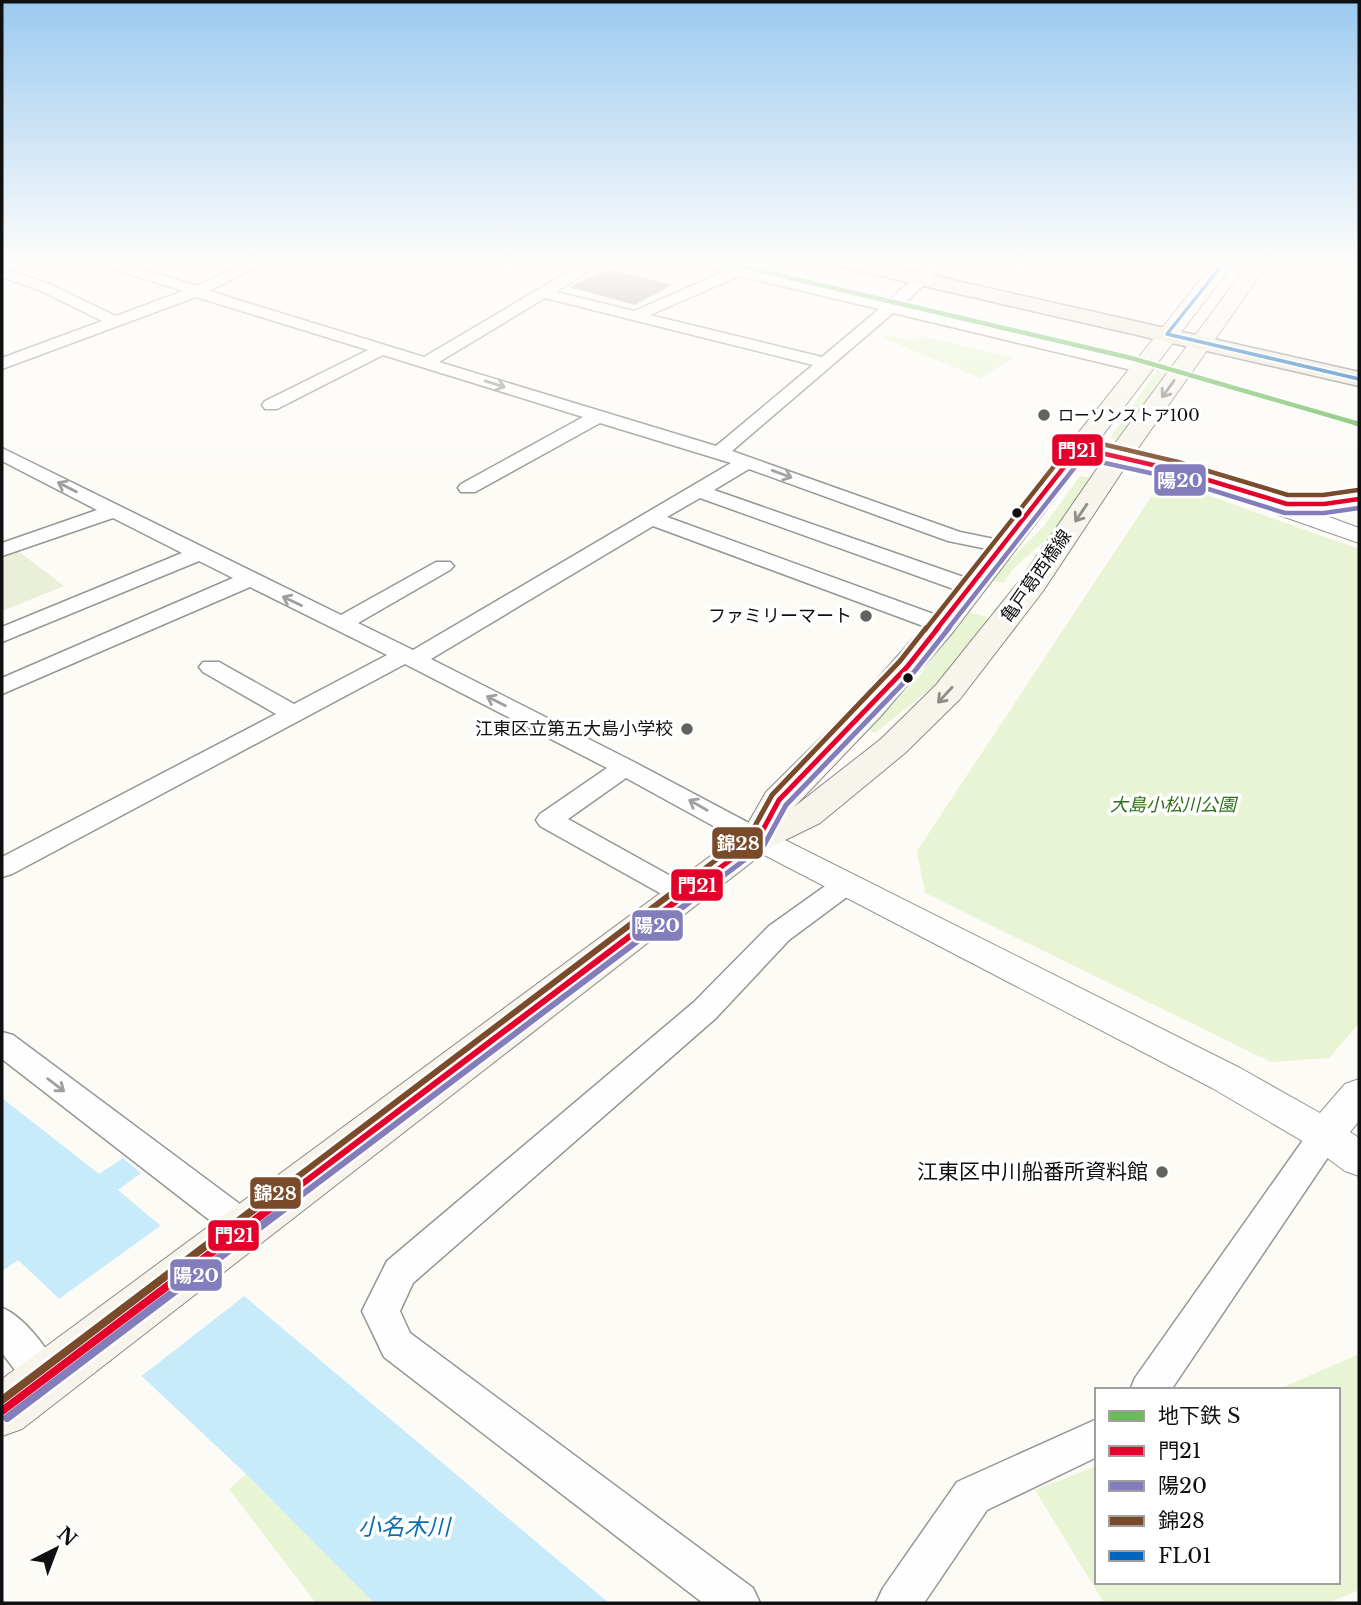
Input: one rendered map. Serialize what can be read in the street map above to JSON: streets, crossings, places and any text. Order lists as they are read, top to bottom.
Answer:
{
  "streets": {
    "main road": ["亀戸葛西橋線"]
  },
  "water": ["小名木川"],
  "parks": ["大島小松川公園"],
  "places": [
    "ローソンストア100",
    "ファミリーマート",
    "江東区立第五大島小学校",
    "江東区中川船番所資料館"
  ],
  "lines": [
    "metro line S",
    "transit line FL01",
    "transit line 錦28",
    "transit line 門21",
    "transit line 陽20"
  ],
  "legend": [
    "地下鉄 S",
    "門21",
    "陽20",
    "錦28",
    "FL01"
  ],
  "north": "top right"
}
